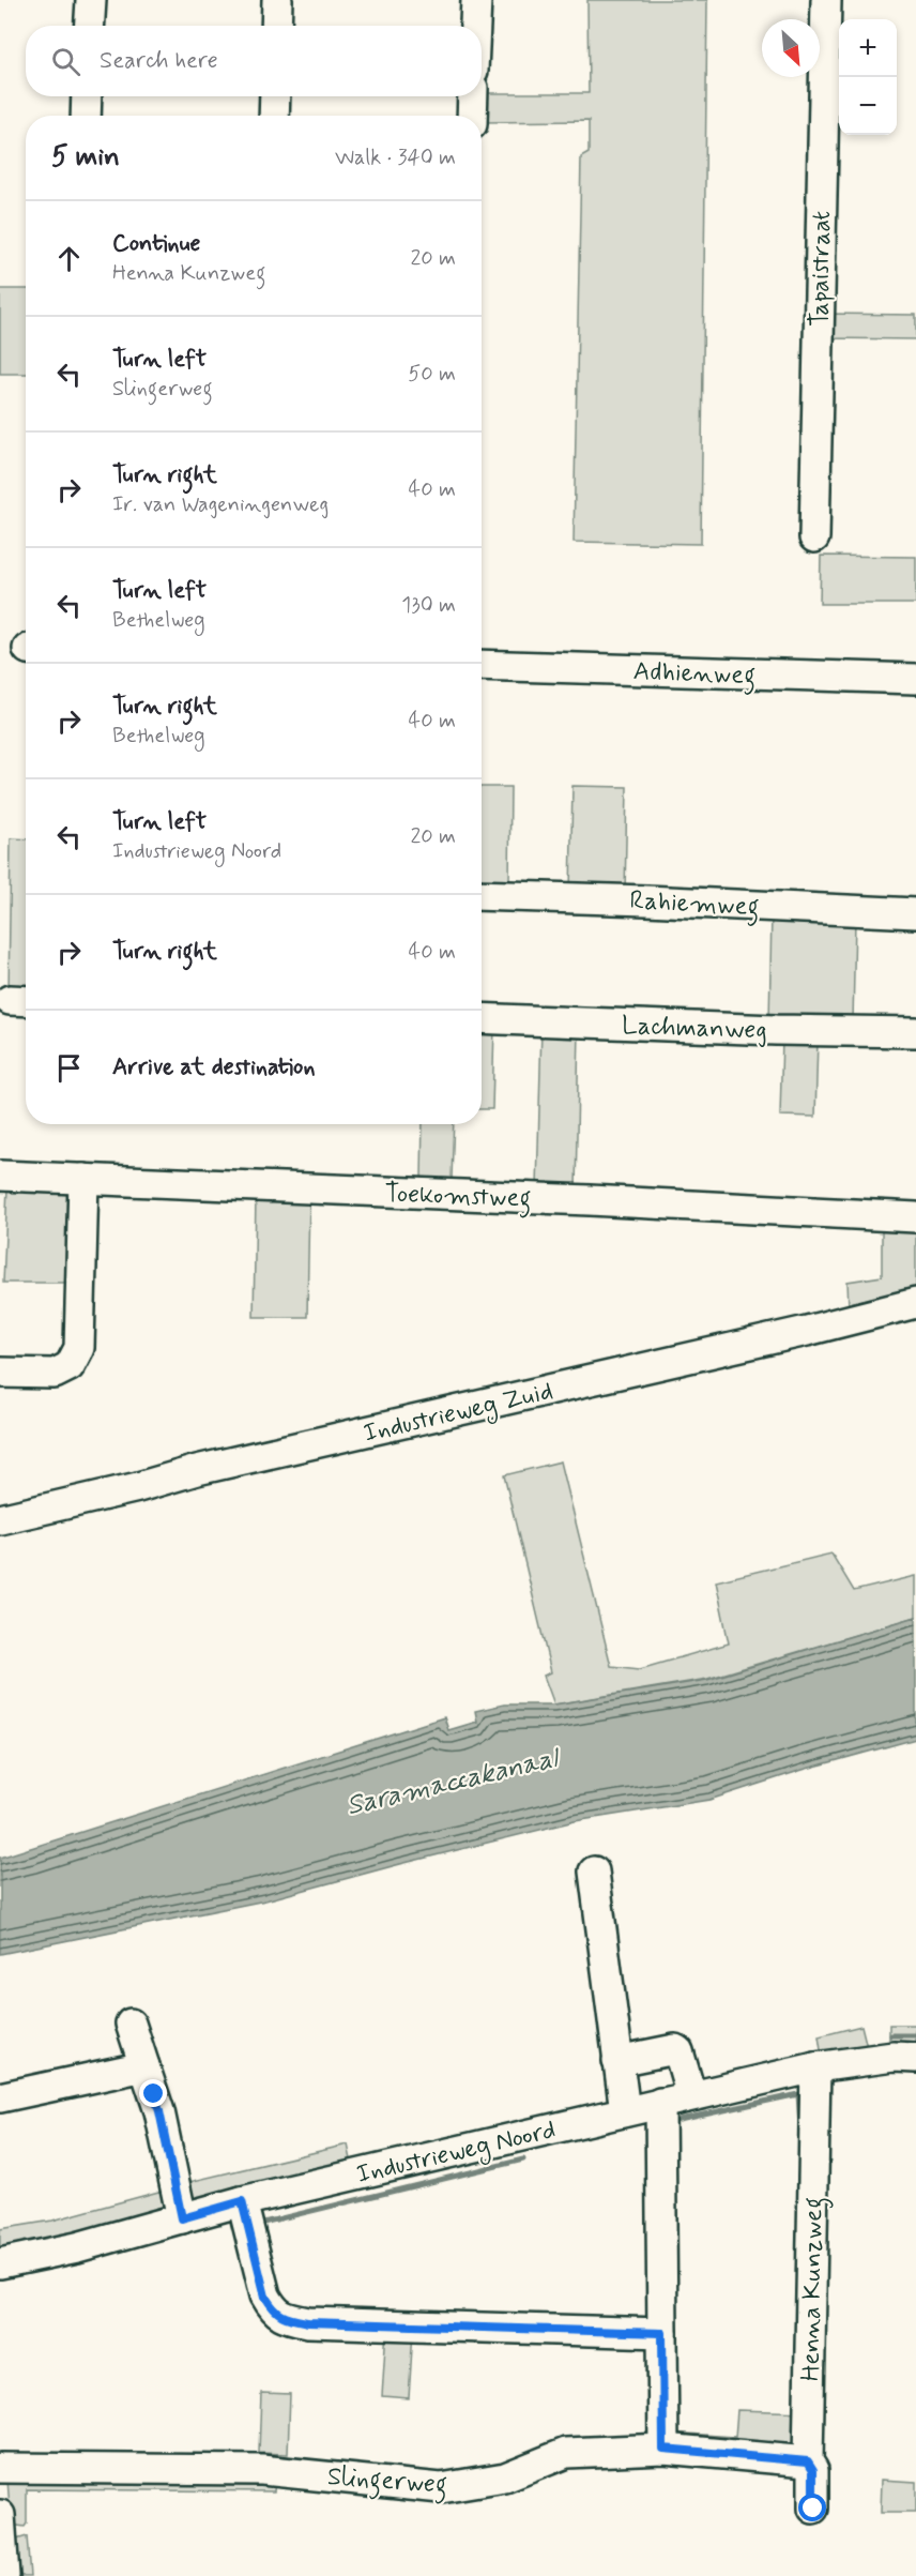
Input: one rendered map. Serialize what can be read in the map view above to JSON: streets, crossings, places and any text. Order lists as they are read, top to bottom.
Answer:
{
  "streets": {
    "street": [
      "Tapaistraat",
      "Adhienweg",
      "Rahiemweg",
      "Lachmanweg",
      "Toekomstweg",
      "Industrieweg Zuid",
      "Industrieweg Noord",
      "Henna Kunzweg",
      "Slingerweg"
    ]
  },
  "crossings": [
    ["Industrieweg Noord", "Henna Kunzweg"],
    ["Henna Kunzweg", "Slingerweg"]
  ],
  "water": ["Saramaccakanaal"],
  "north": "bottom right",
  "page": {
    "map_buttons": ["+", "−"],
    "search": "Search here",
    "heading": ["5 min", "Walk · 340 m"],
    "list": [
      ["Continue", "Henna Kunzweg", "20 m"],
      ["Turn left", "Slingerweg", "50 m"],
      ["Turn right", "Ir. van Wageningenweg", "40 m"],
      ["Turn left", "Bethelweg", "130 m"],
      ["Turn right", "Bethelweg", "40 m"],
      ["Turn left", "Industrieweg Noord", "20 m"],
      ["Turn right", "40 m"],
      "Arrive at destination"
    ]
  }
}
